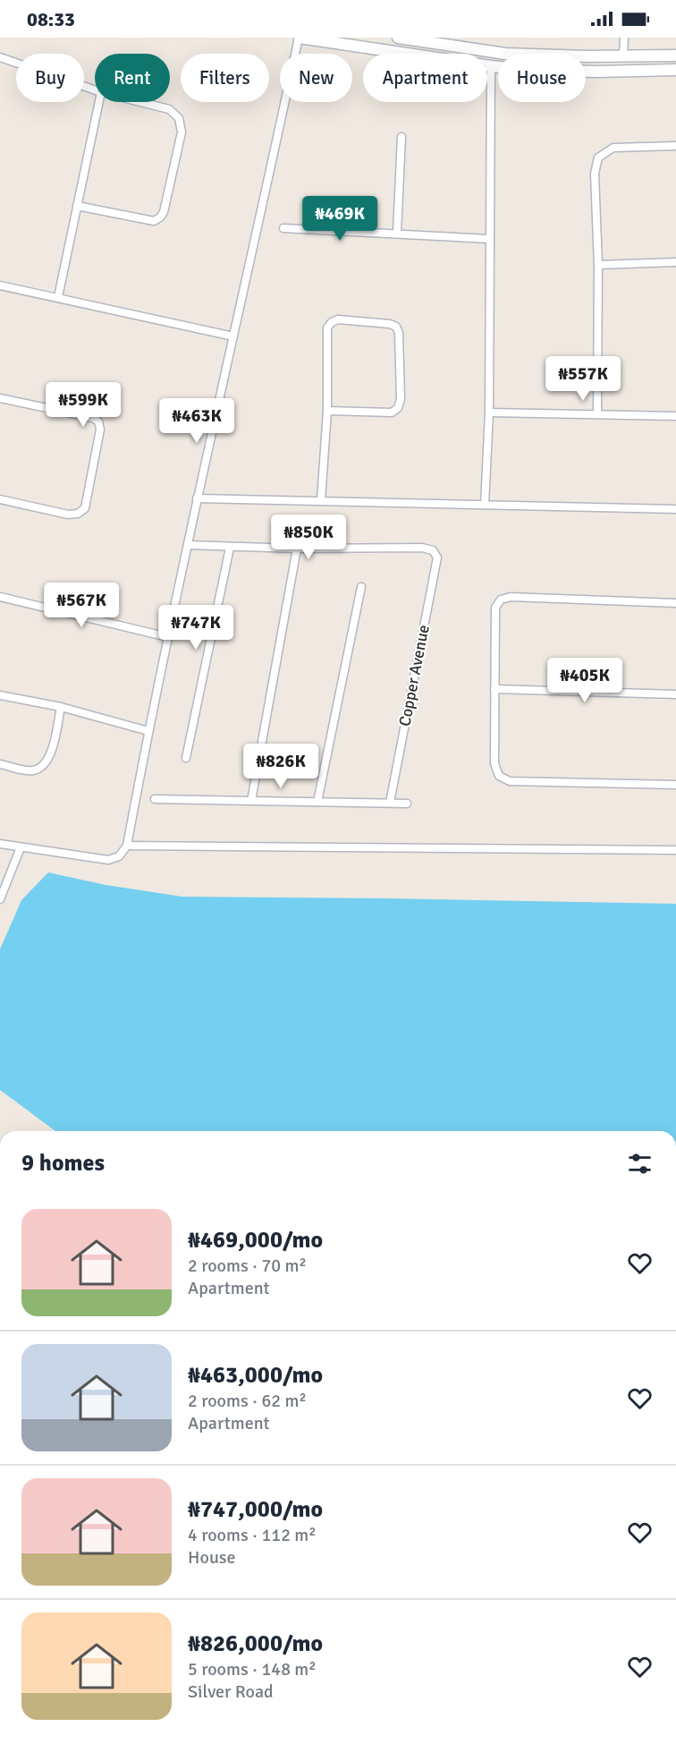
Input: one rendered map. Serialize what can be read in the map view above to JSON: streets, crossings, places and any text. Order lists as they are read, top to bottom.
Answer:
{
  "streets": {
    "street": ["Copper Avenue"]
  },
  "page": {
    "status": "08:33",
    "chip": [
      "Buy",
      "Rent",
      "Filters",
      "New",
      "Apartment",
      "House"
    ],
    "price": [
      "₦469K",
      "₦557K",
      "₦599K",
      "₦463K",
      "₦850K",
      "₦567K",
      "₦747K",
      "₦405K",
      "₦826K"
    ],
    "heading": "9 homes",
    "list": [
      {
        "name": "₦469,000/mo",
        "note": "2 rooms · 70 m² · Apartment"
      },
      {
        "name": "₦463,000/mo",
        "note": "2 rooms · 62 m² · Apartment"
      },
      {
        "name": "₦747,000/mo",
        "note": "4 rooms · 112 m² · House"
      },
      {
        "name": "₦826,000/mo",
        "note": "5 rooms · 148 m² · Silver Road"
      }
    ]
  }
}
